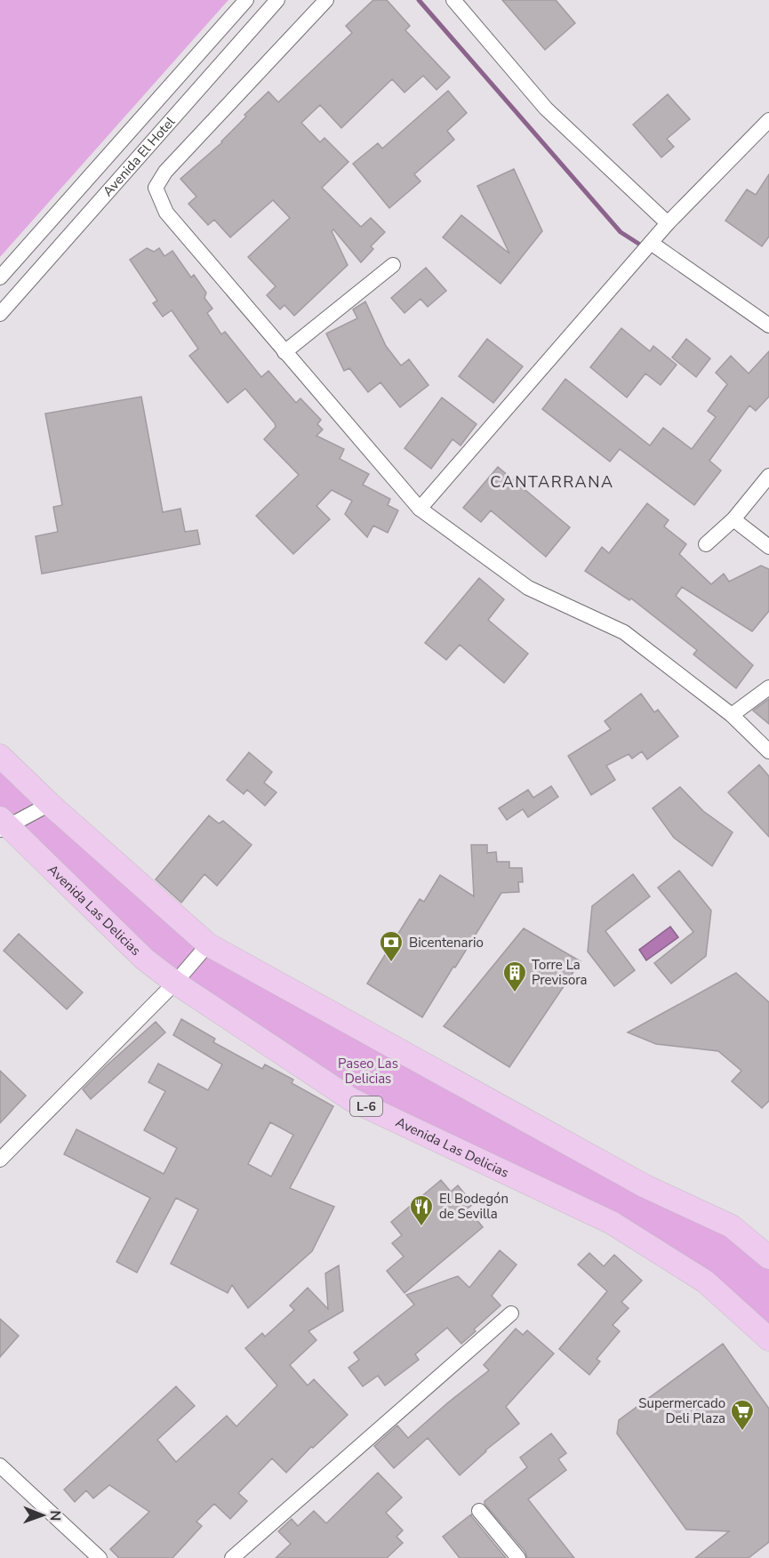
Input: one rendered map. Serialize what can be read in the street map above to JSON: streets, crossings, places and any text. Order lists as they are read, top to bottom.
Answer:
{
  "streets": {
    "main road": ["Avenida Las Delicias", "L-6"],
    "street": ["Avenida El Hotel"]
  },
  "districts": ["CANTARRANA"],
  "parks": ["Paseo Las Delicias"],
  "places": {
    "bank": ["Bicentenario"],
    "building": ["Torre La Previsora"],
    "restaurant": ["El Bodegón de Sevilla"],
    "supermarket": ["Supermercado Deli Plaza"]
  },
  "north": "right"
}
